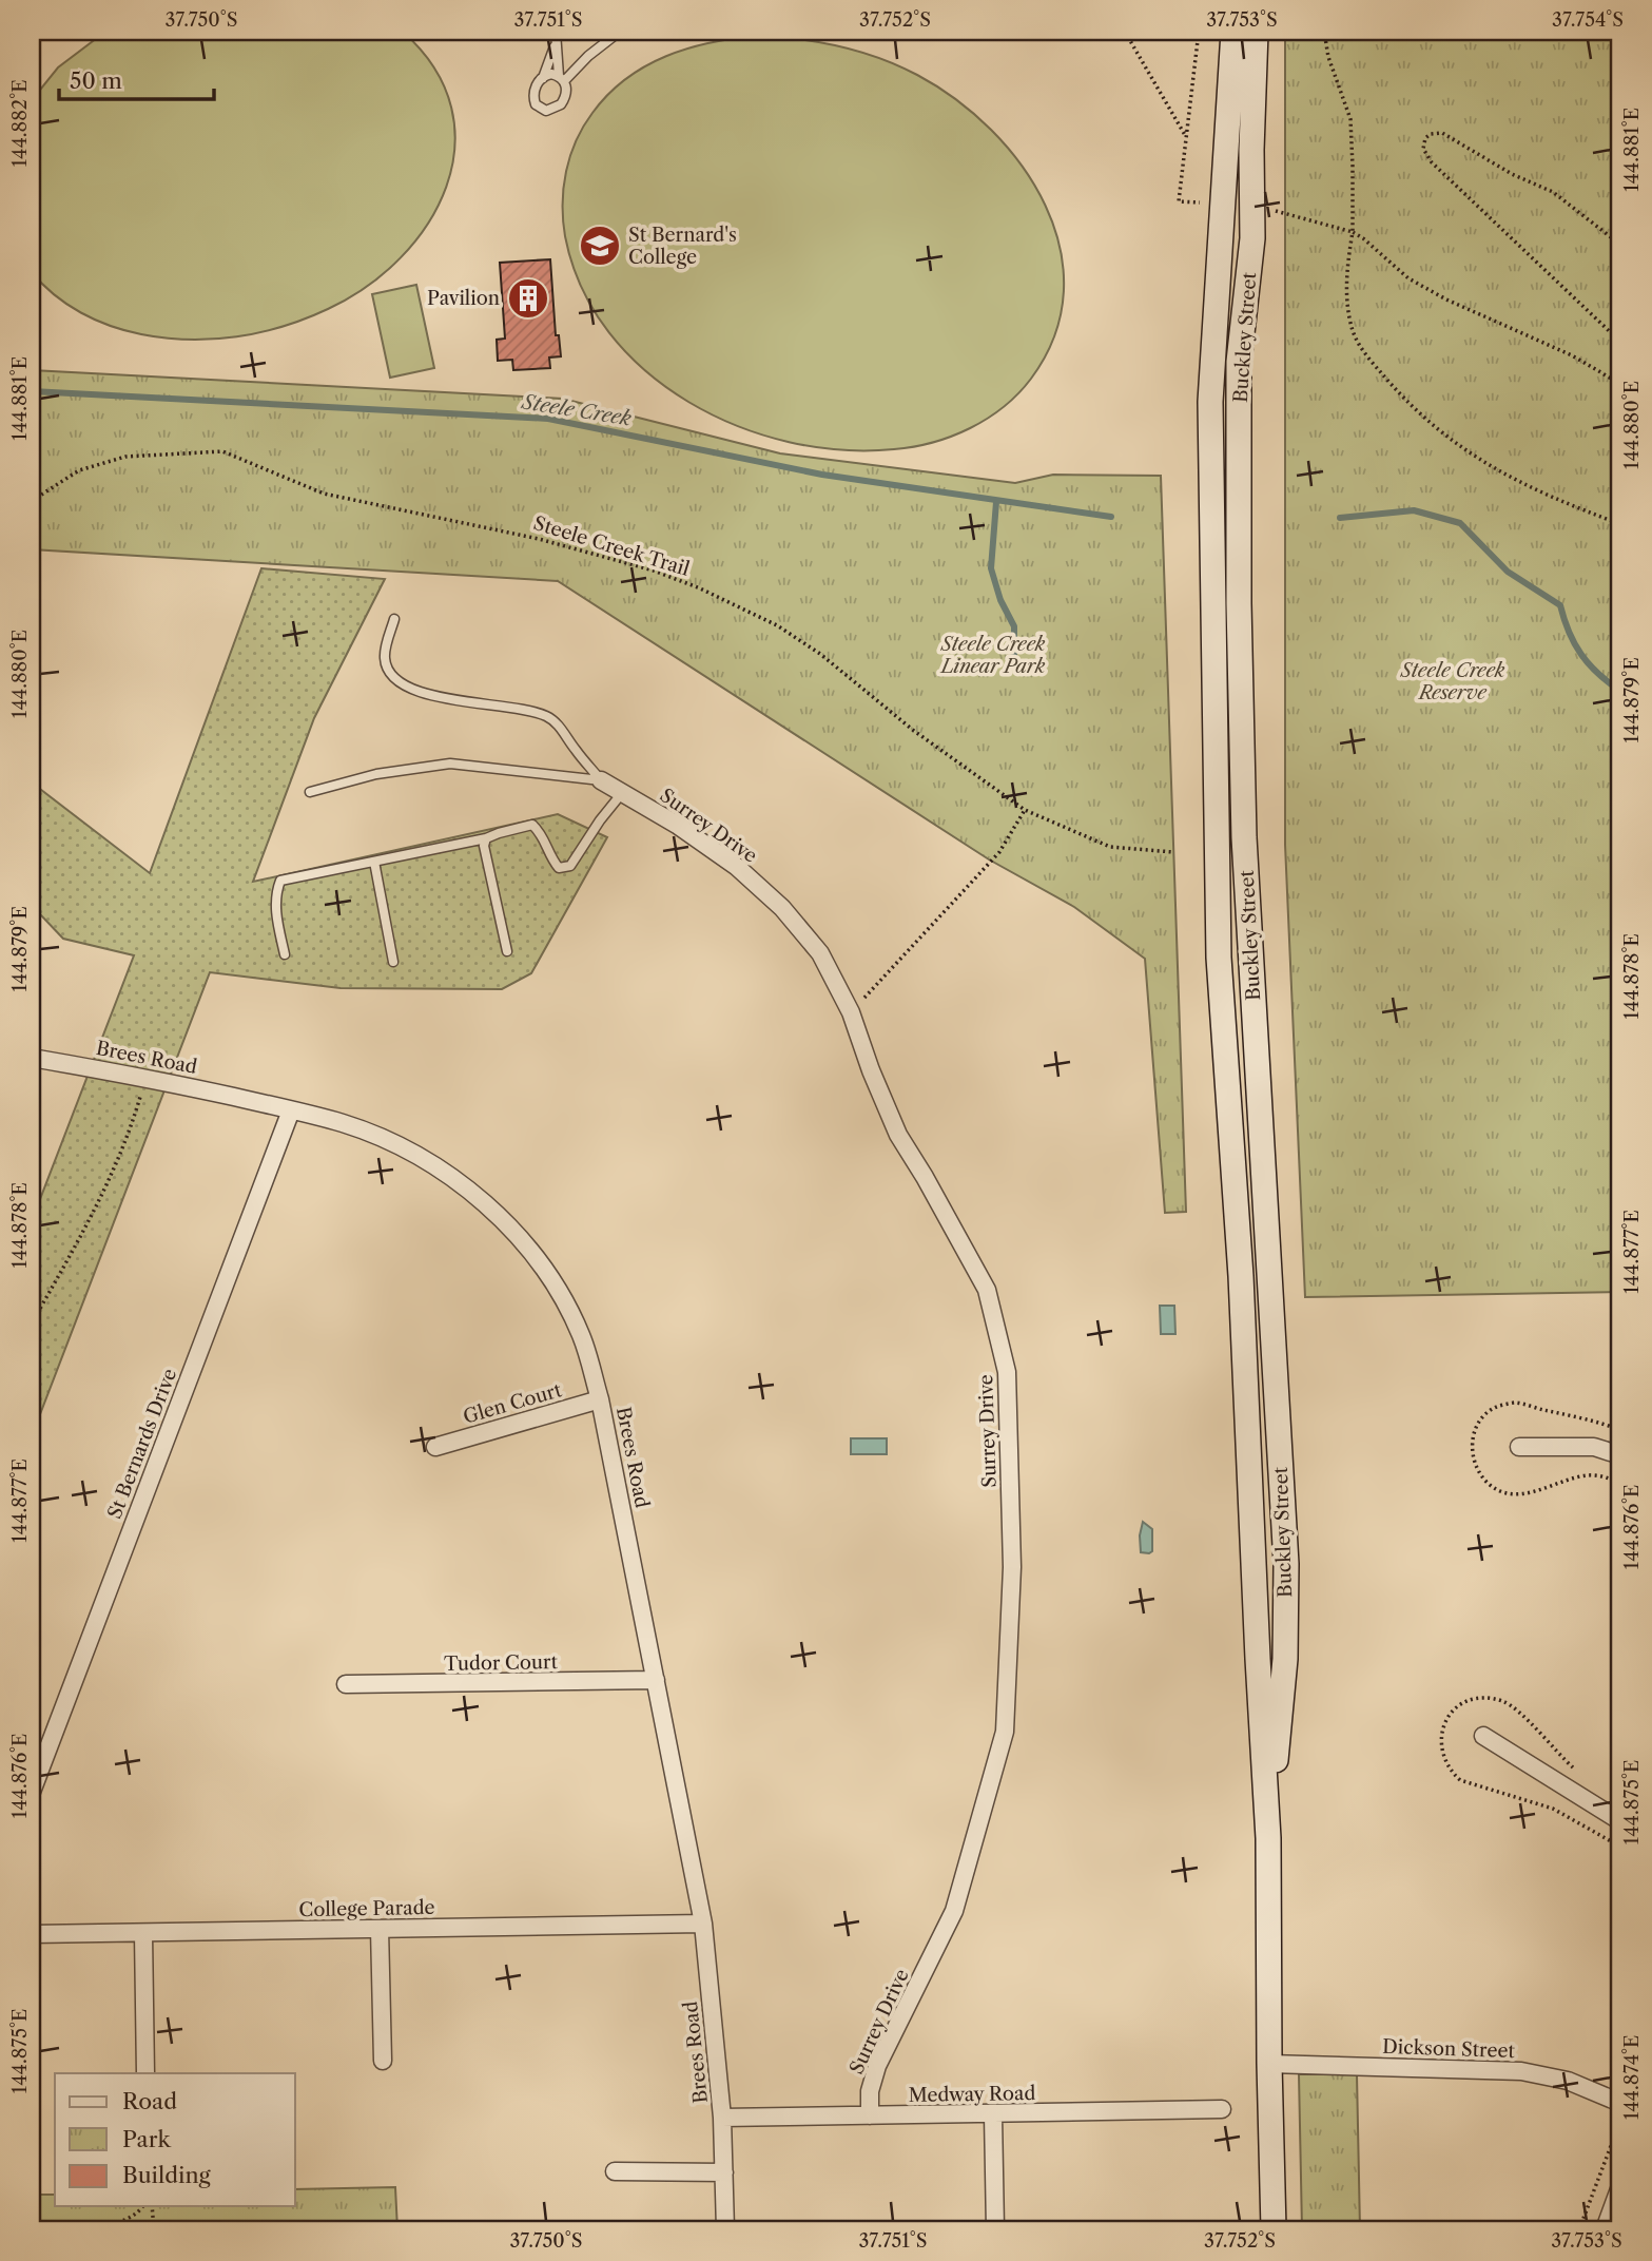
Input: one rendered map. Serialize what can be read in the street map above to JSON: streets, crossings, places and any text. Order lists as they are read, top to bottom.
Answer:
{
  "streets": {
    "main road": ["Buckley Street"],
    "street": [
      "Surrey Drive",
      "Brees Road",
      "Glen Court",
      "St Bernards Drive",
      "Tudor Court",
      "College Parade",
      "Dickson Street",
      "Medway Road"
    ],
    "path": ["Steele Creek Trail"]
  },
  "crossings": [
    ["Buckley Street", "Dickson Street"],
    ["Surrey Drive", "Medway Road"],
    ["Brees Road", "Glen Court"],
    ["Brees Road", "St Bernards Drive"],
    ["Brees Road", "Tudor Court"],
    ["Brees Road", "College Parade"],
    ["Brees Road", "Medway Road"]
  ],
  "water": ["Steele Creek"],
  "parks": ["Steele Creek Linear Park", "Steele Creek Reserve"],
  "places": {
    "school or university": ["St Bernard's College"],
    "building": ["Pavilion"]
  },
  "legend": ["Road", "Park", "Building"],
  "scale_bar": "50 m",
  "coordinates": [
    "37.750°S",
    "37.751°S",
    "37.752°S",
    "37.753°S",
    "37.754°S",
    "144.882°E",
    "144.881°E",
    "144.880°E",
    "144.879°E",
    "144.878°E",
    "144.877°E",
    "144.876°E",
    "144.875°E",
    "144.874°E"
  ]
}
